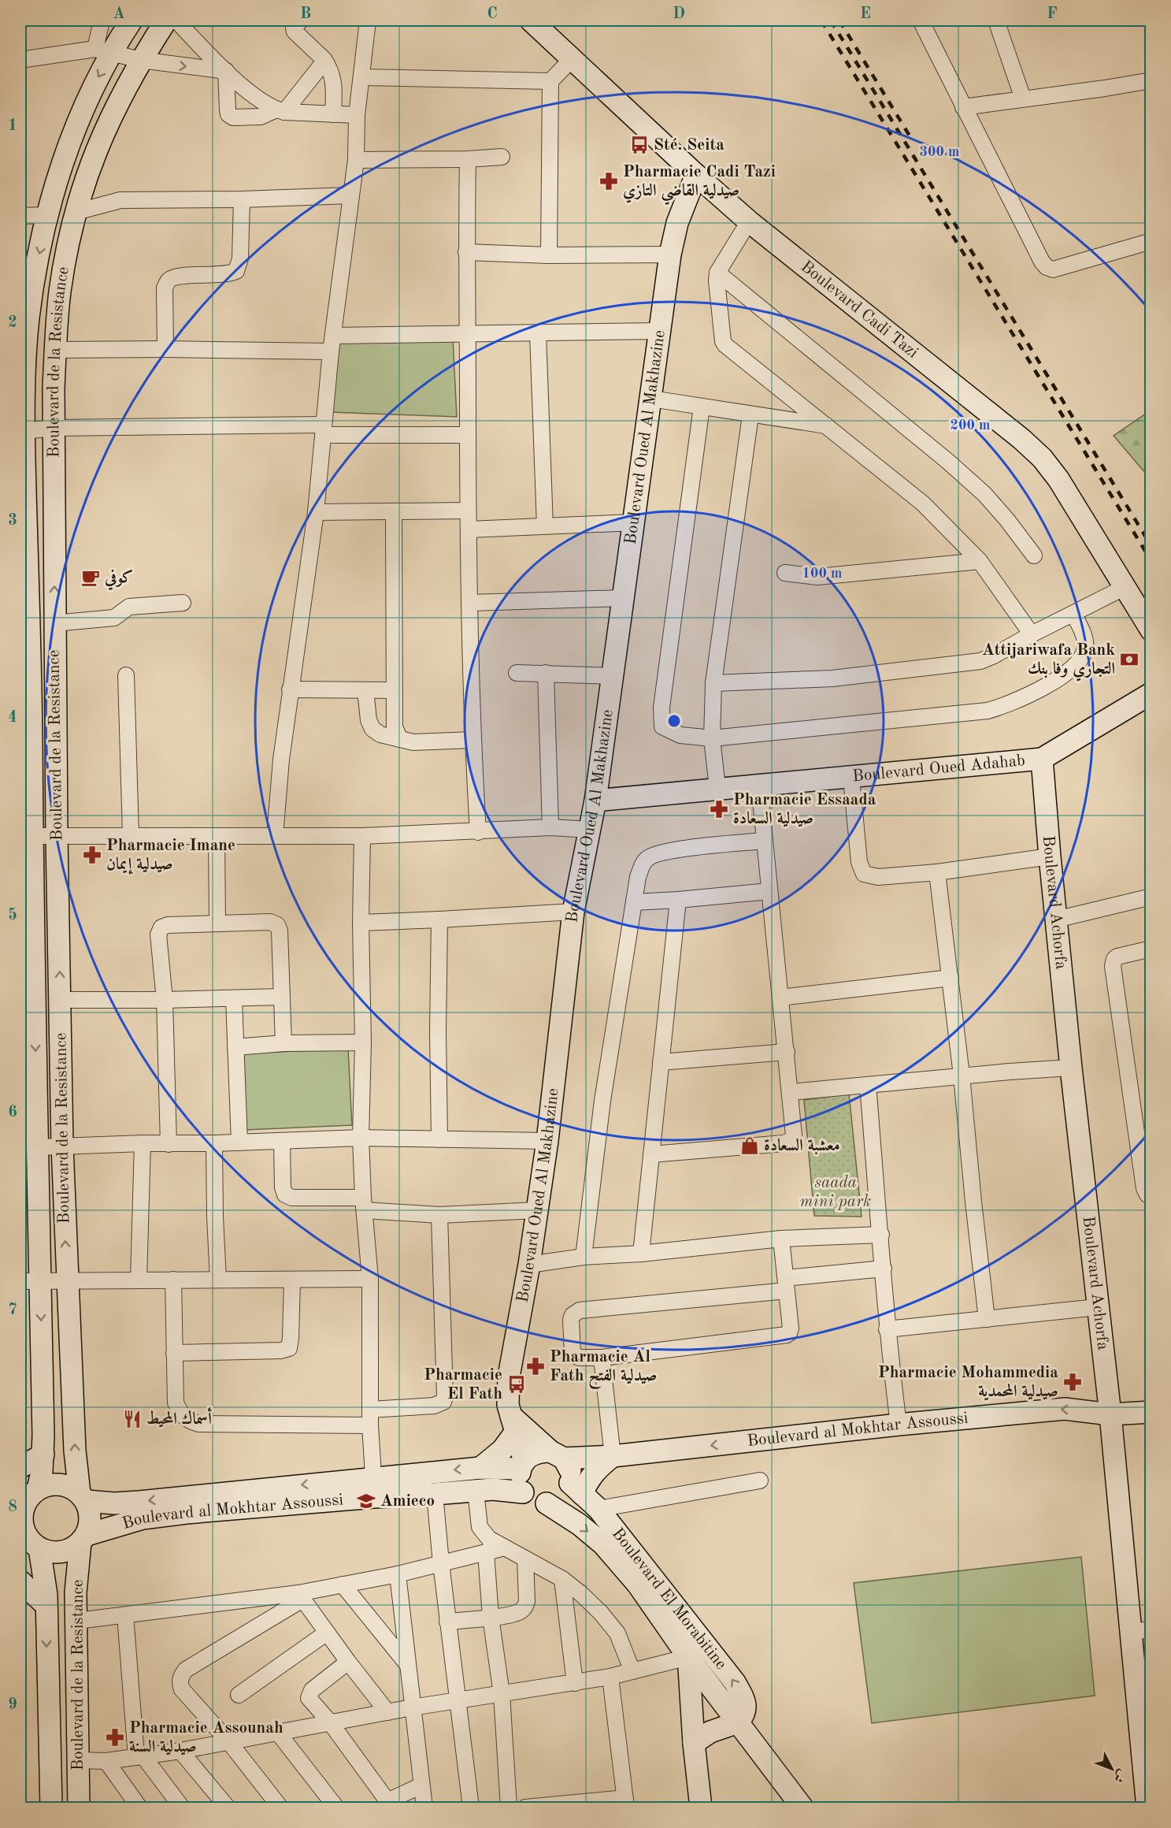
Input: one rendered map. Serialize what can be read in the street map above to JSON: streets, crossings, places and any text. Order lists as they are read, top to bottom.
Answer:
{
  "streets": {
    "street": [
      "Boulevard Cadi Tazi",
      "Boulevard de la Resistance",
      "Boulevard Oued Al Makhazine",
      "Boulevard Oued Adahab",
      "Boulevard Achorfa",
      "Boulevard al Mokhtar Assoussi",
      "Boulevard El Morabitine"
    ]
  },
  "crossings": [
    ["Boulevard Cadi Tazi", "Boulevard Oued Al Makhazine"],
    ["Boulevard de la Resistance", "Boulevard al Mokhtar Assoussi"],
    ["Boulevard Oued Al Makhazine", "Boulevard Oued Adahab"],
    ["Boulevard Oued Al Makhazine", "Boulevard al Mokhtar Assoussi"],
    ["Boulevard Oued Al Makhazine", "Boulevard El Morabitine"],
    ["Boulevard Oued Adahab", "Boulevard Achorfa"],
    ["Boulevard Achorfa", "Boulevard al Mokhtar Assoussi"],
    ["Boulevard al Mokhtar Assoussi", "Boulevard El Morabitine"]
  ],
  "parks": ["saada mini park"],
  "places": {
    "bus stop": ["Sté. Seita", "Pharmacie El Fath"],
    "pharmacy": [
      "Pharmacie Cadi Tazi صيدلية القاضي التازي",
      "Pharmacie Essaada صيدلية السعادة",
      "Pharmacie Imane صيدلية إيمان",
      "Pharmacie Al Fath صيدلية الفتح",
      "Pharmacie Mohammedia صيدلية المحمدية",
      "Pharmacie Assounah صيدلية السنة"
    ],
    "cafe": ["كوفي"],
    "bank": ["Attijariwafa Bank التجاري وفا بنك"],
    "shop": ["معشبة السعادة"],
    "restaurant": ["أسماك المحيط"],
    "school or university": ["Amieco"]
  },
  "north": "bottom right",
  "grid": {
    "columns": [
      "A",
      "B",
      "C",
      "D",
      "E",
      "F"
    ],
    "rows": [
      "1",
      "2",
      "3",
      "4",
      "5",
      "6",
      "7",
      "8",
      "9"
    ]
  },
  "rings": ["300 m", "200 m", "100 m"]
}
